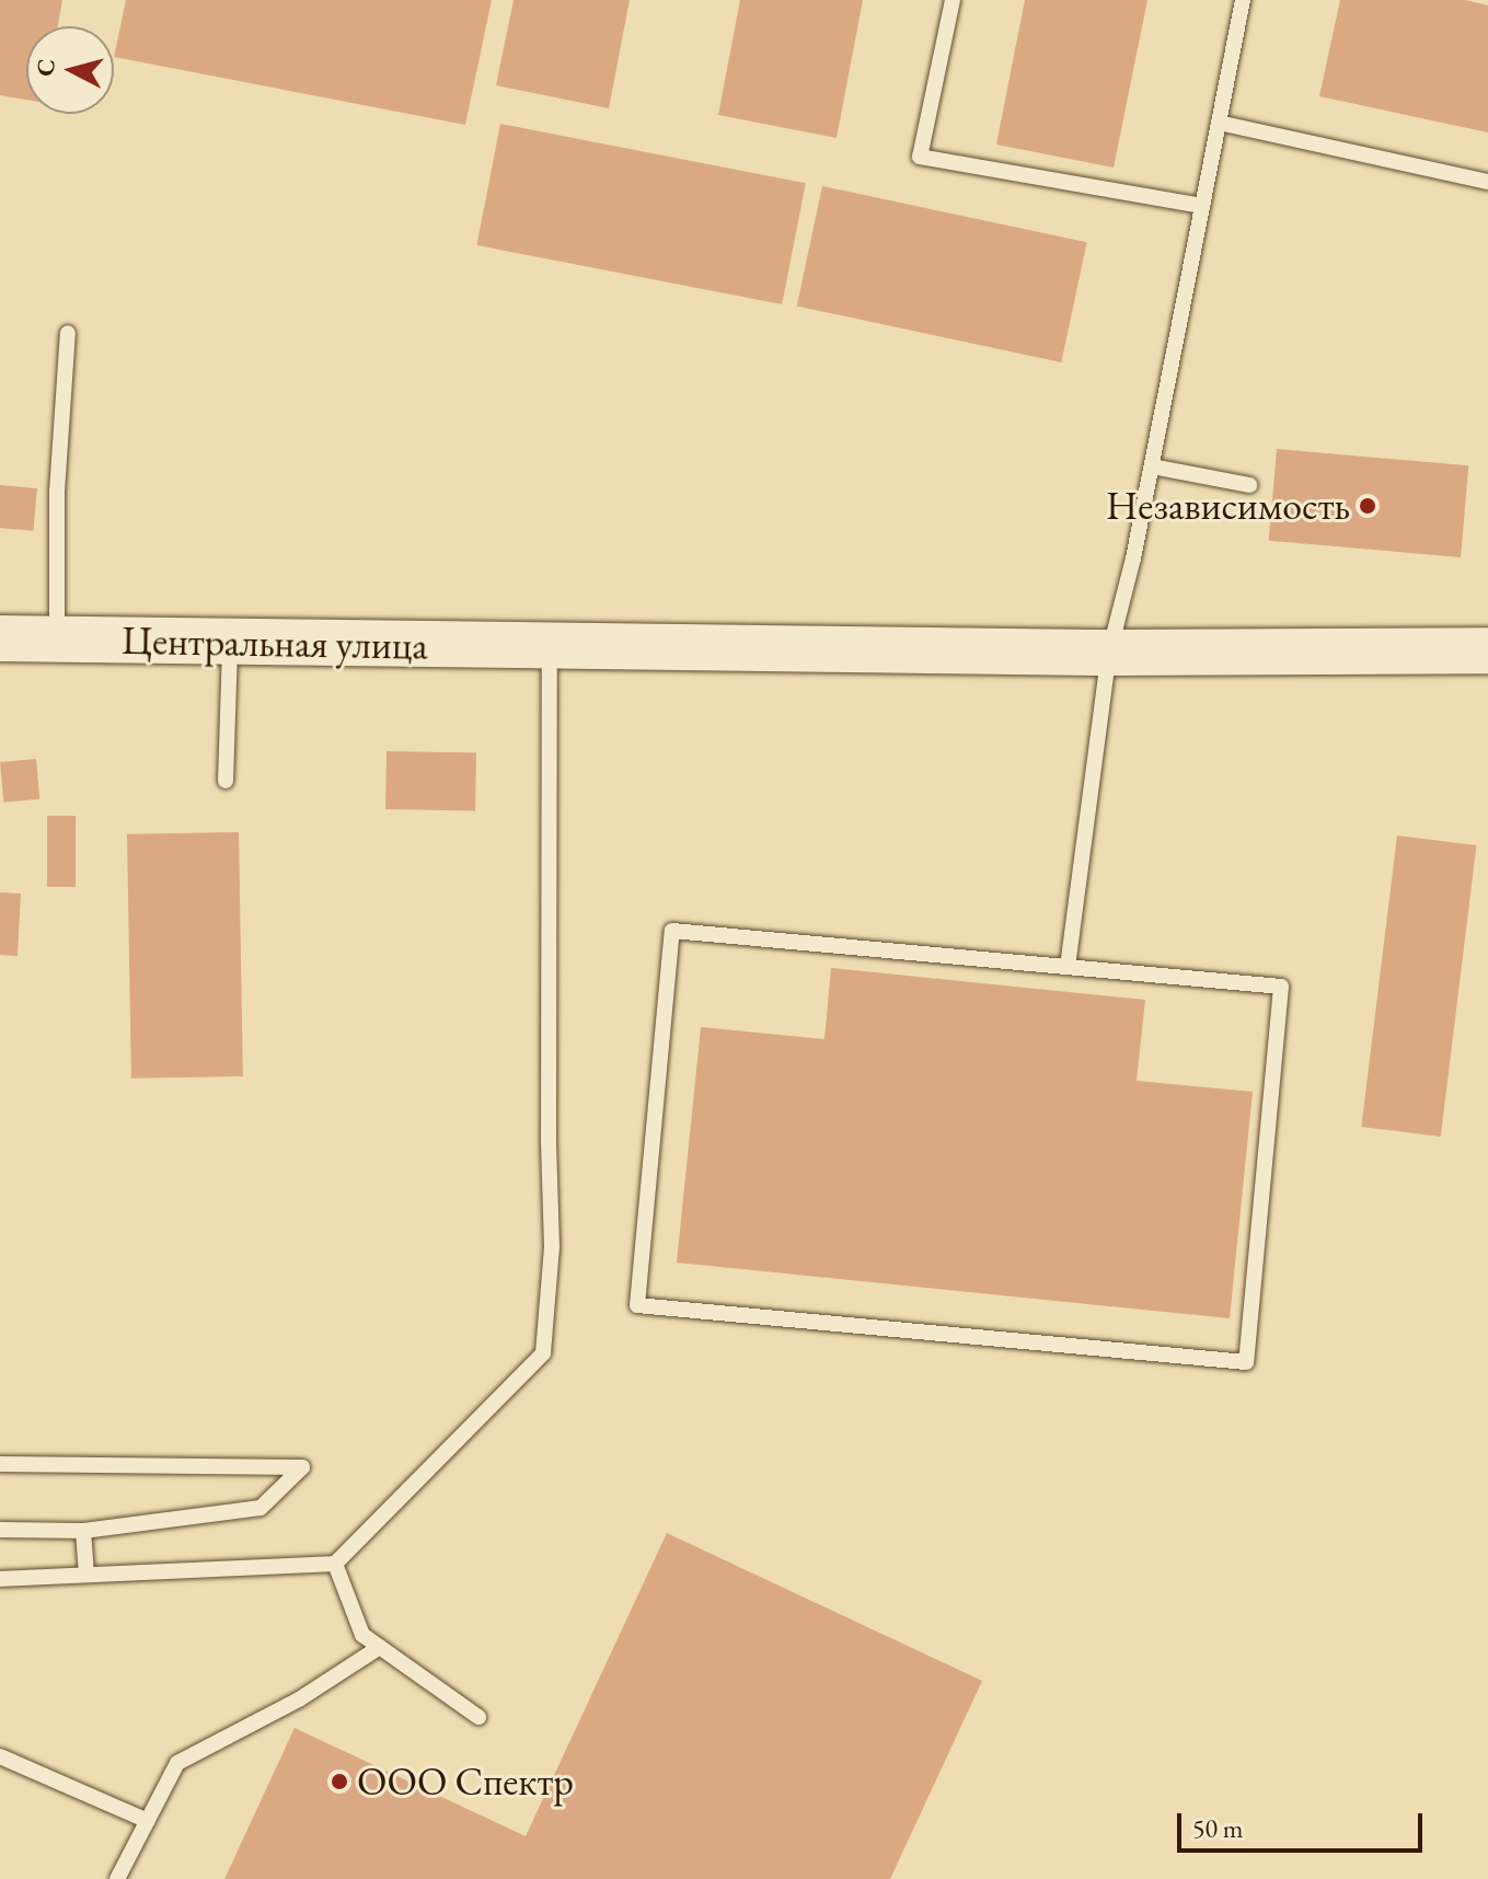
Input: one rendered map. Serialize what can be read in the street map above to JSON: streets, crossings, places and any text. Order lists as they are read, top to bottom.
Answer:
{
  "streets": {
    "main road": ["Центральная улица"]
  },
  "places": ["Независимость", "ООО Спектр"],
  "scale_bar": "50 m",
  "north": "left"
}
